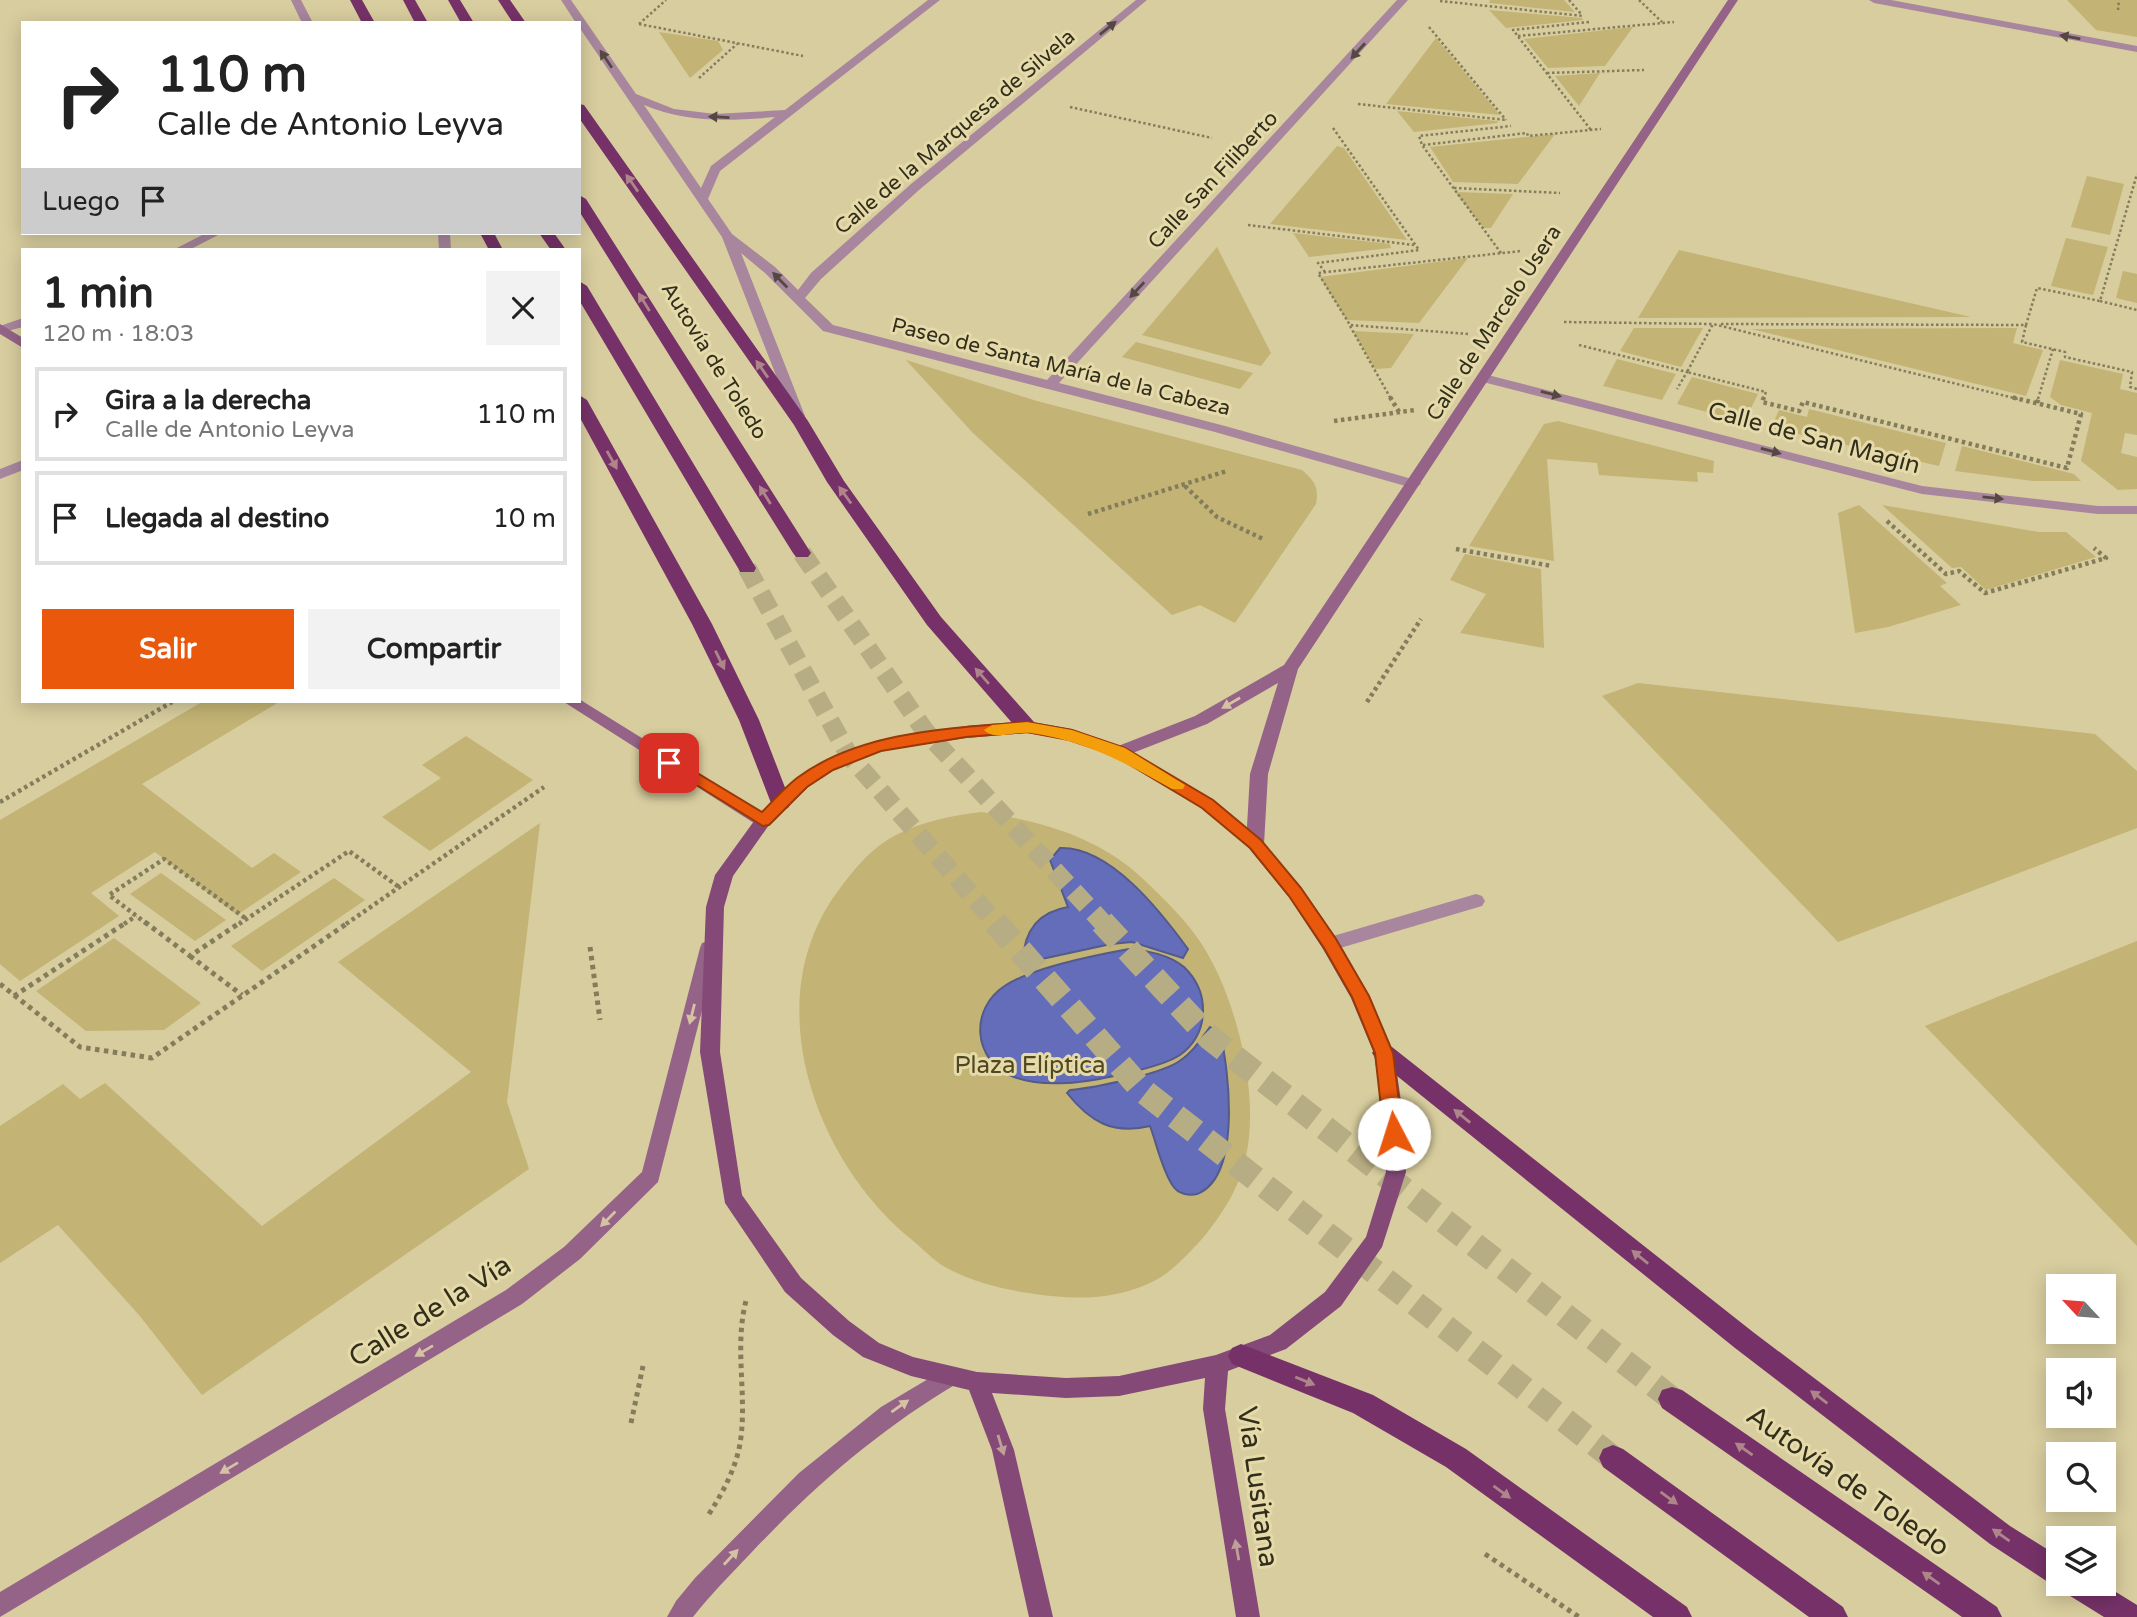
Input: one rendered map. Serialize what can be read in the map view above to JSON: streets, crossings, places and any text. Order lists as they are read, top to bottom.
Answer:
{
  "streets": {
    "highway": ["Autovía de Toledo"],
    "main road": ["Calle de Marcelo Usera", "Calle de la Vía", "Vía Lusitana"],
    "street": [
      "Calle de la Marquesa de Silvela",
      "Calle San Filiberto",
      "Paseo de Santa María de la Cabeza",
      "Calle de San Magín"
    ]
  },
  "crossings": [
    ["Calle de la Marquesa de Silvela", "Paseo de Santa María de la Cabeza"],
    ["Calle San Filiberto", "Paseo de Santa María de la Cabeza"],
    ["Calle de Marcelo Usera", "Paseo de Santa María de la Cabeza"],
    ["Calle de Marcelo Usera", "Calle de San Magín"]
  ],
  "one_way": [
    "Calle San Filiberto",
    "Calle de San Magín",
    "Calle de la Vía",
    "Vía Lusitana"
  ],
  "parks": ["Plaza Elíptica"],
  "north": "top left",
  "page": {
    "turn": ["110 m", "Calle de Antonio Leyva"],
    "then": "Luego",
    "heading": ["1 min", "120 m · 18:03"],
    "list": [
      {
        "name": "Gira a la derecha",
        "note": "Calle de Antonio Leyva",
        "value": "110 m"
      },
      {
        "name": "Llegada al destino",
        "value": "10 m"
      }
    ],
    "buttons": ["Salir", "Compartir"]
  }
}
